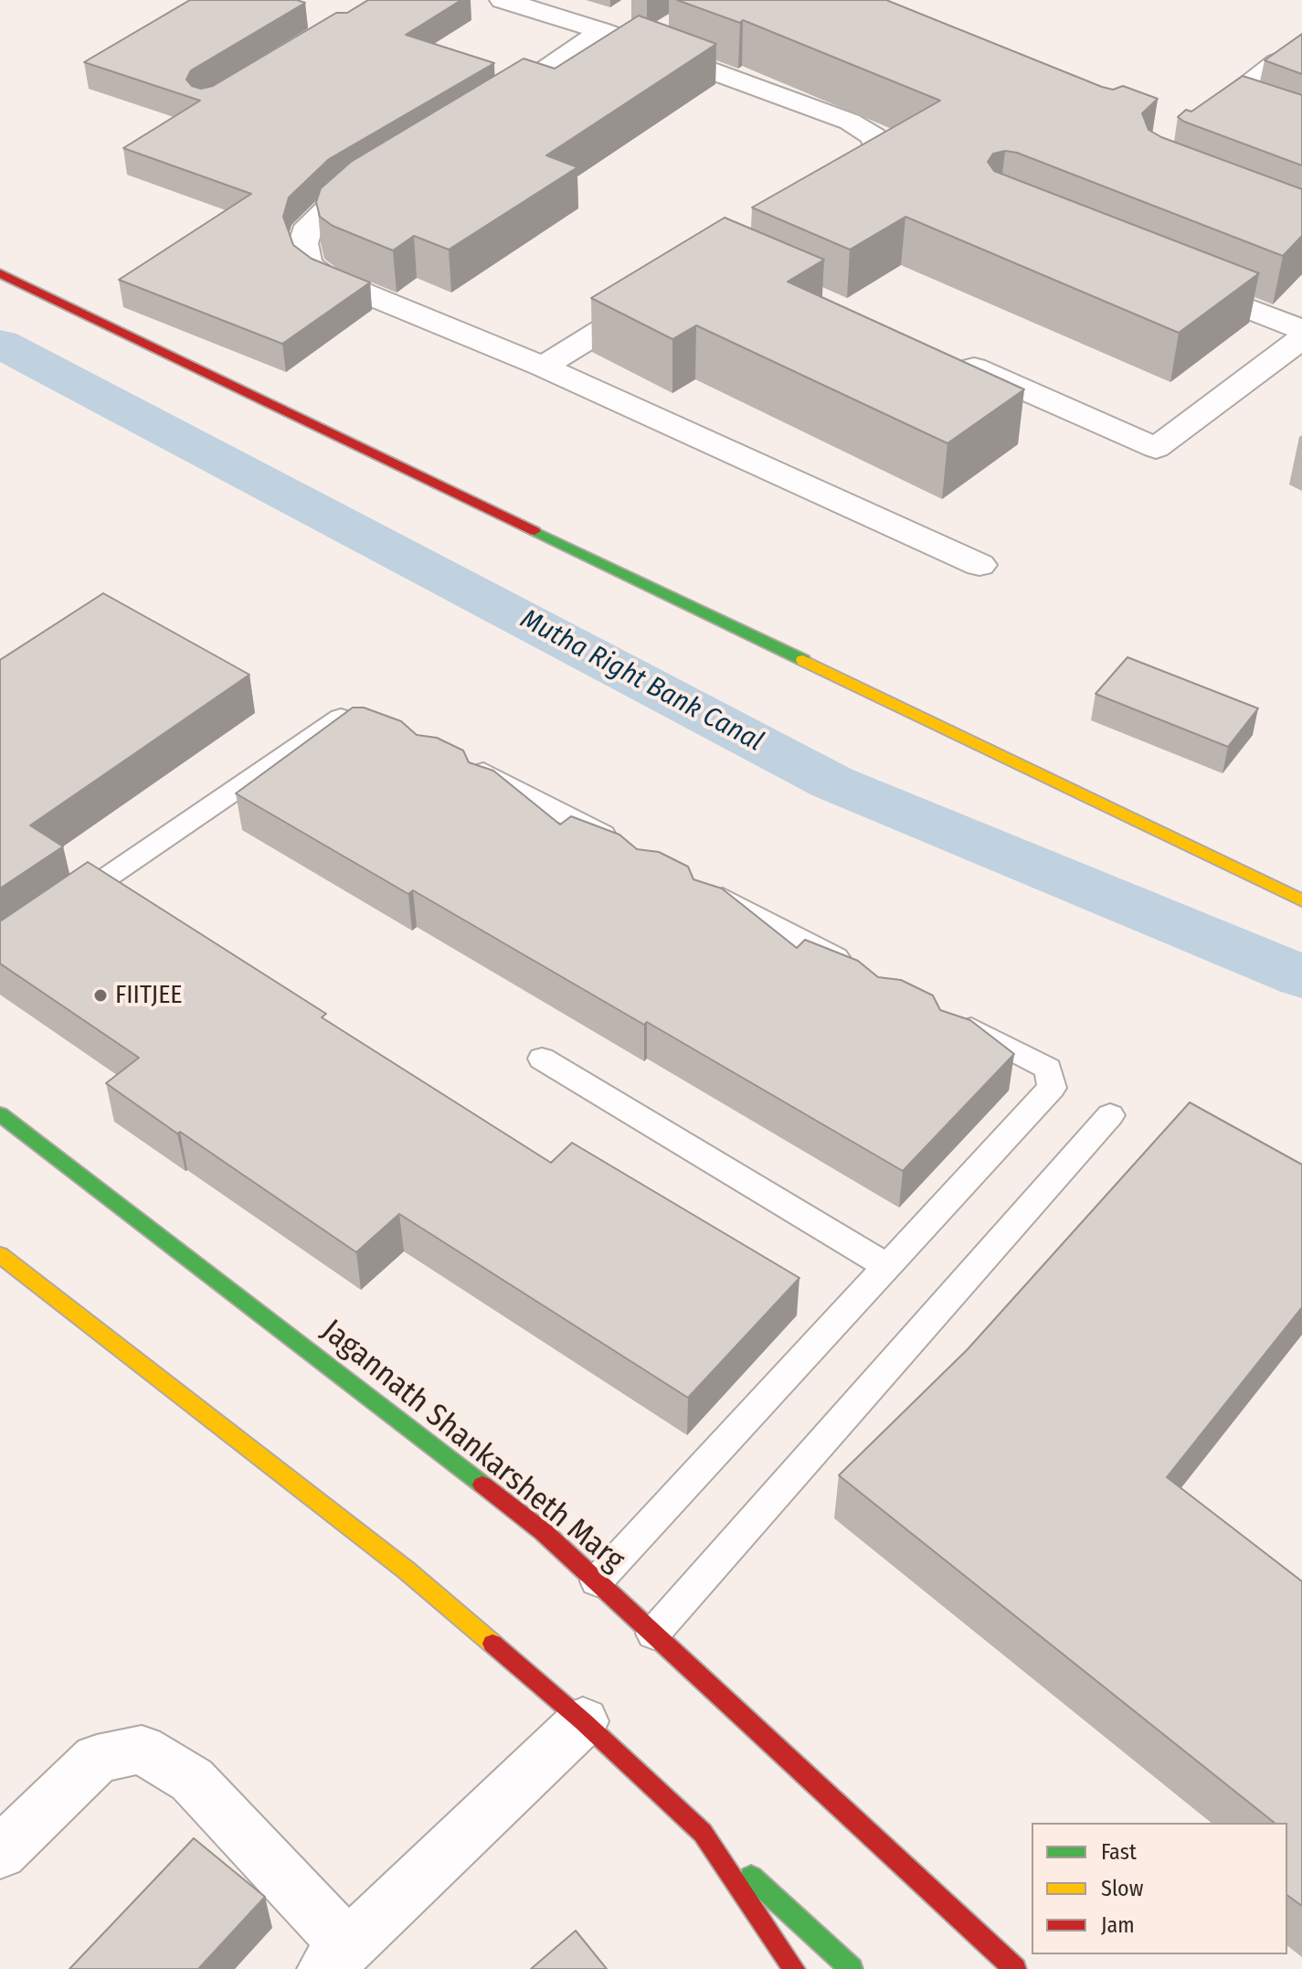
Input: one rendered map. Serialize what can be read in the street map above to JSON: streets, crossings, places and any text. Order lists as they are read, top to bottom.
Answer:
{
  "streets": {
    "main road": ["Jagannath Shankarsheth Marg"]
  },
  "water": ["Mutha Right Bank Canal"],
  "places": ["FIITJEE"],
  "legend": ["Fast", "Slow", "Jam"]
}
